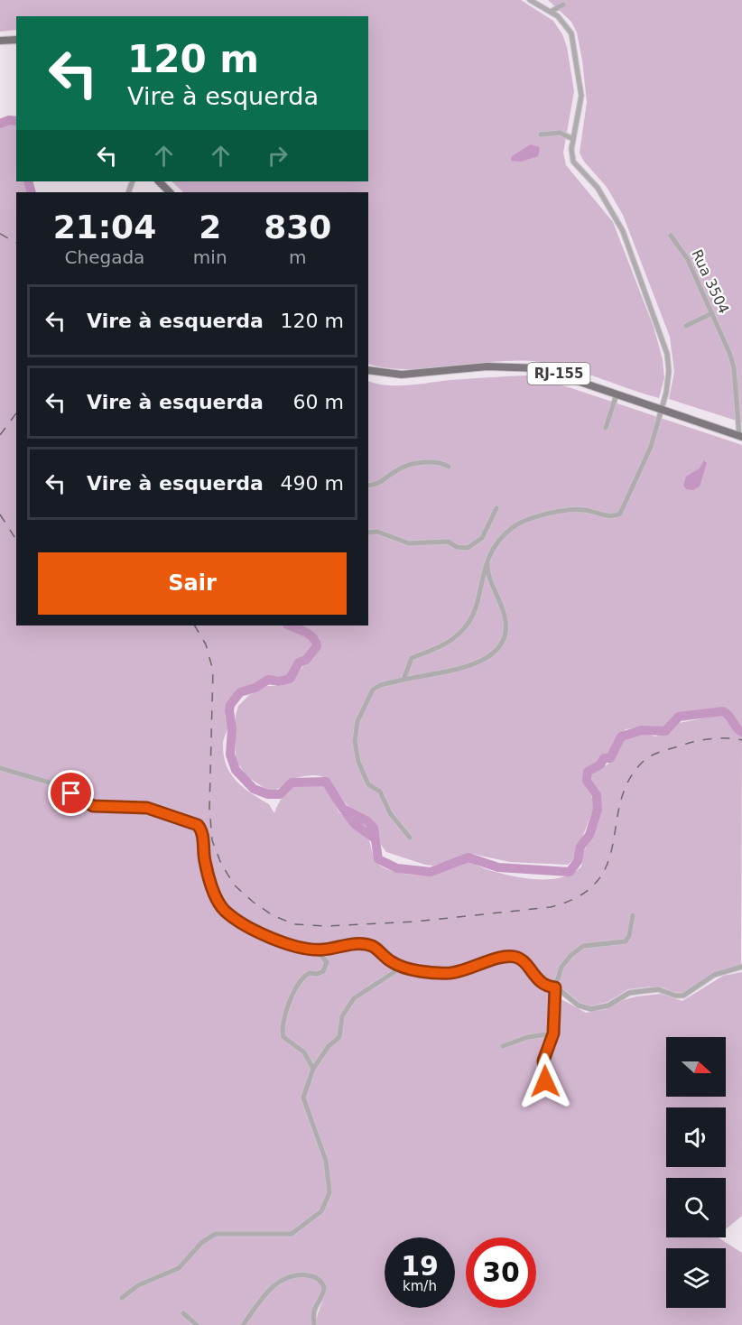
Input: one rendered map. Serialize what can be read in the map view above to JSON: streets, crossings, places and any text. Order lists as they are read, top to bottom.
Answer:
{
  "streets": {
    "main road": ["RJ-155"],
    "street": ["Rua 3504"]
  },
  "crossings": [
    ["Rua 3504", "RJ-155"]
  ],
  "north": "right",
  "page": {
    "turn": ["120 m", "Vire à esquerda"],
    "eta": [
      "21:04",
      "Chegada",
      "2",
      "min",
      "830",
      "m"
    ],
    "list": [
      {
        "name": "Vire à esquerda",
        "value": "120 m"
      },
      {
        "name": "Vire à esquerda",
        "value": "60 m"
      },
      {
        "name": "Vire à esquerda",
        "value": "490 m"
      }
    ],
    "buttons": "Sair",
    "speed": "19 km/h",
    "limit": "30"
  }
}
